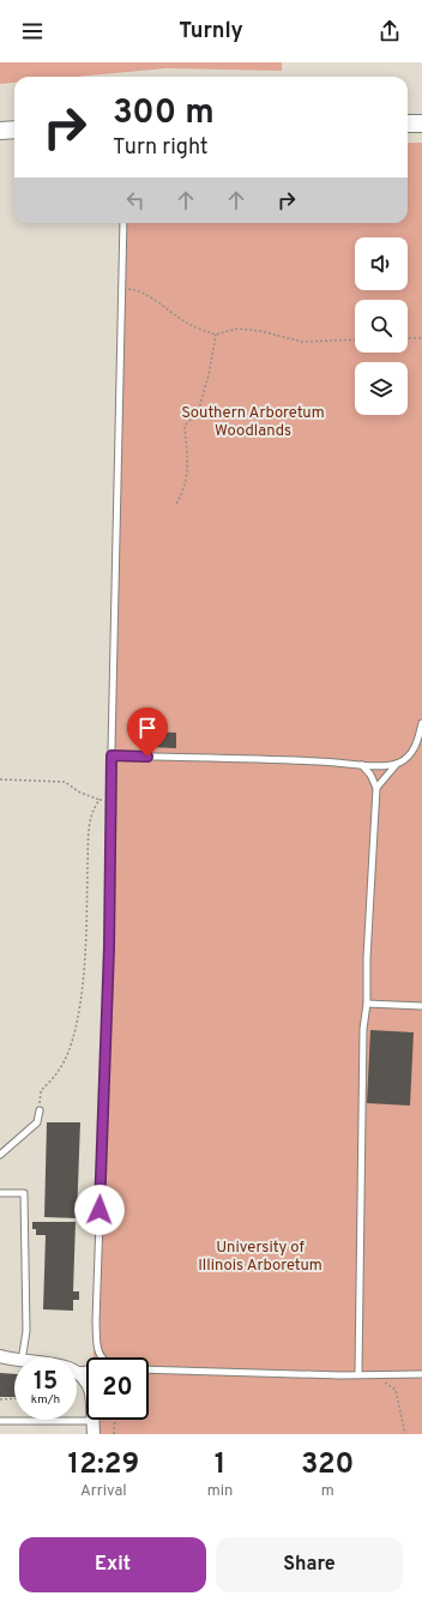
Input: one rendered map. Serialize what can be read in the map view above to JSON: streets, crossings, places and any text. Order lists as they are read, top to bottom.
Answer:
{
  "parks": ["Southern Arboretum Woodlands", "University of Illinois Arboretum"],
  "page": {
    "header": "Turnly",
    "turn": ["300 m", "Turn right"],
    "speed": "15 km/h",
    "limit": "20",
    "eta": [
      "12:29",
      "Arrival",
      "1",
      "min",
      "320",
      "m"
    ],
    "buttons": ["Exit", "Share"]
  }
}
